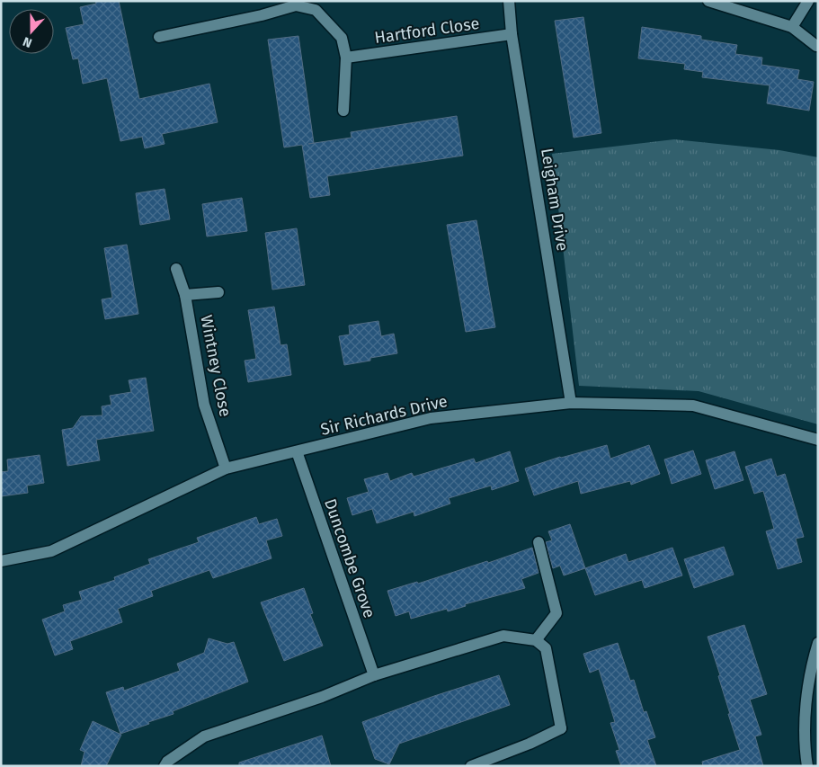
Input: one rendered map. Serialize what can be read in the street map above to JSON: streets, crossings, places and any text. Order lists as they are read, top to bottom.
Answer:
{
  "streets": {
    "street": [
      "Hartford Close",
      "Leigham Drive",
      "Wintney Close",
      "Sir Richards Drive",
      "Duncombe Grove"
    ]
  },
  "crossings": [
    ["Hartford Close", "Leigham Drive"],
    ["Leigham Drive", "Sir Richards Drive"],
    ["Wintney Close", "Sir Richards Drive"],
    ["Sir Richards Drive", "Duncombe Grove"]
  ],
  "north": "bottom"
}
